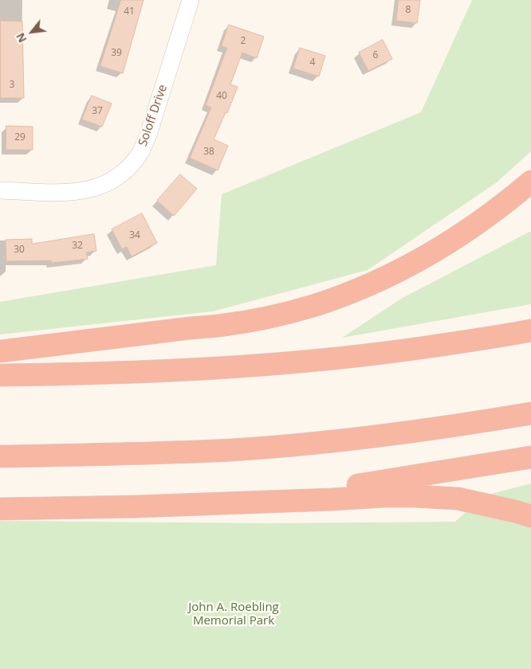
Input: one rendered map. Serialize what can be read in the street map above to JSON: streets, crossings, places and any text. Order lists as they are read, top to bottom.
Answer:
{
  "streets": {
    "street": ["Soloff Drive"]
  },
  "parks": ["John A. Roebling Memorial Park"],
  "house_numbers": [
    "8",
    "41",
    "2",
    "39",
    "6",
    "4",
    "3",
    "40",
    "37",
    "29",
    "38",
    "34",
    "32",
    "30"
  ],
  "north": "bottom left"
}
